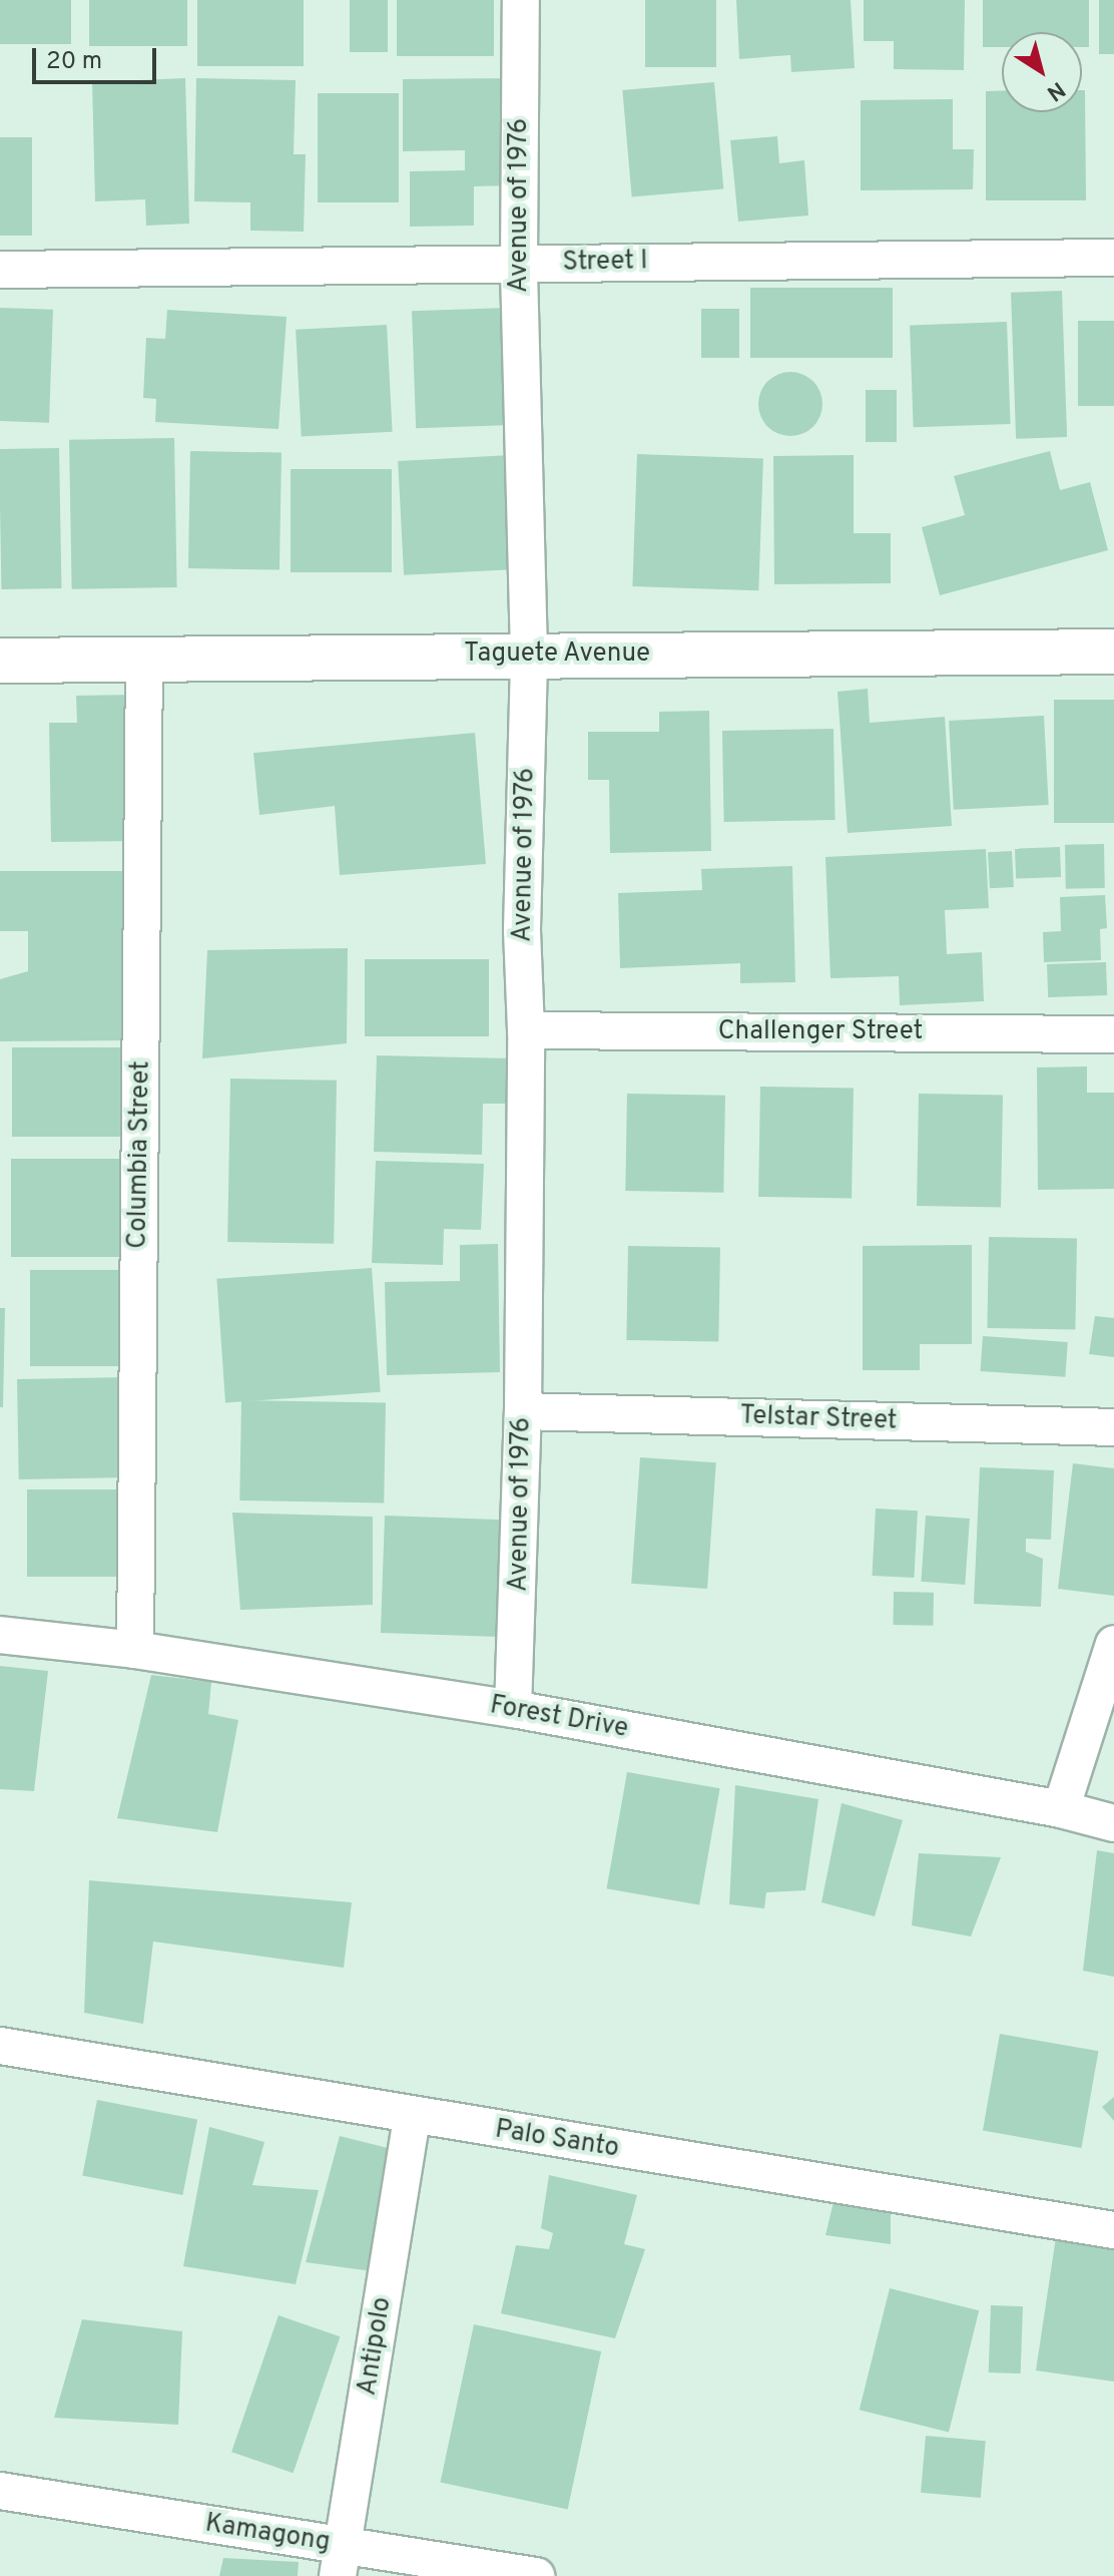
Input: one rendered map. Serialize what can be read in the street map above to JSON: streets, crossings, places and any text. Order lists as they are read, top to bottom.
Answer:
{
  "streets": {
    "street": [
      "Avenue of 1976",
      "Street I",
      "Taguete Avenue",
      "Challenger Street",
      "Columbia Street",
      "Telstar Street",
      "Forest Drive",
      "Palo Santo",
      "Antipolo",
      "Kamagong"
    ]
  },
  "crossings": [
    ["Avenue of 1976", "Street I"],
    ["Avenue of 1976", "Taguete Avenue"],
    ["Avenue of 1976", "Challenger Street"],
    ["Avenue of 1976", "Telstar Street"],
    ["Avenue of 1976", "Forest Drive"],
    ["Taguete Avenue", "Columbia Street"],
    ["Columbia Street", "Forest Drive"],
    ["Palo Santo", "Antipolo"],
    ["Antipolo", "Kamagong"]
  ],
  "scale_bar": "20 m",
  "north": "bottom right"
}
